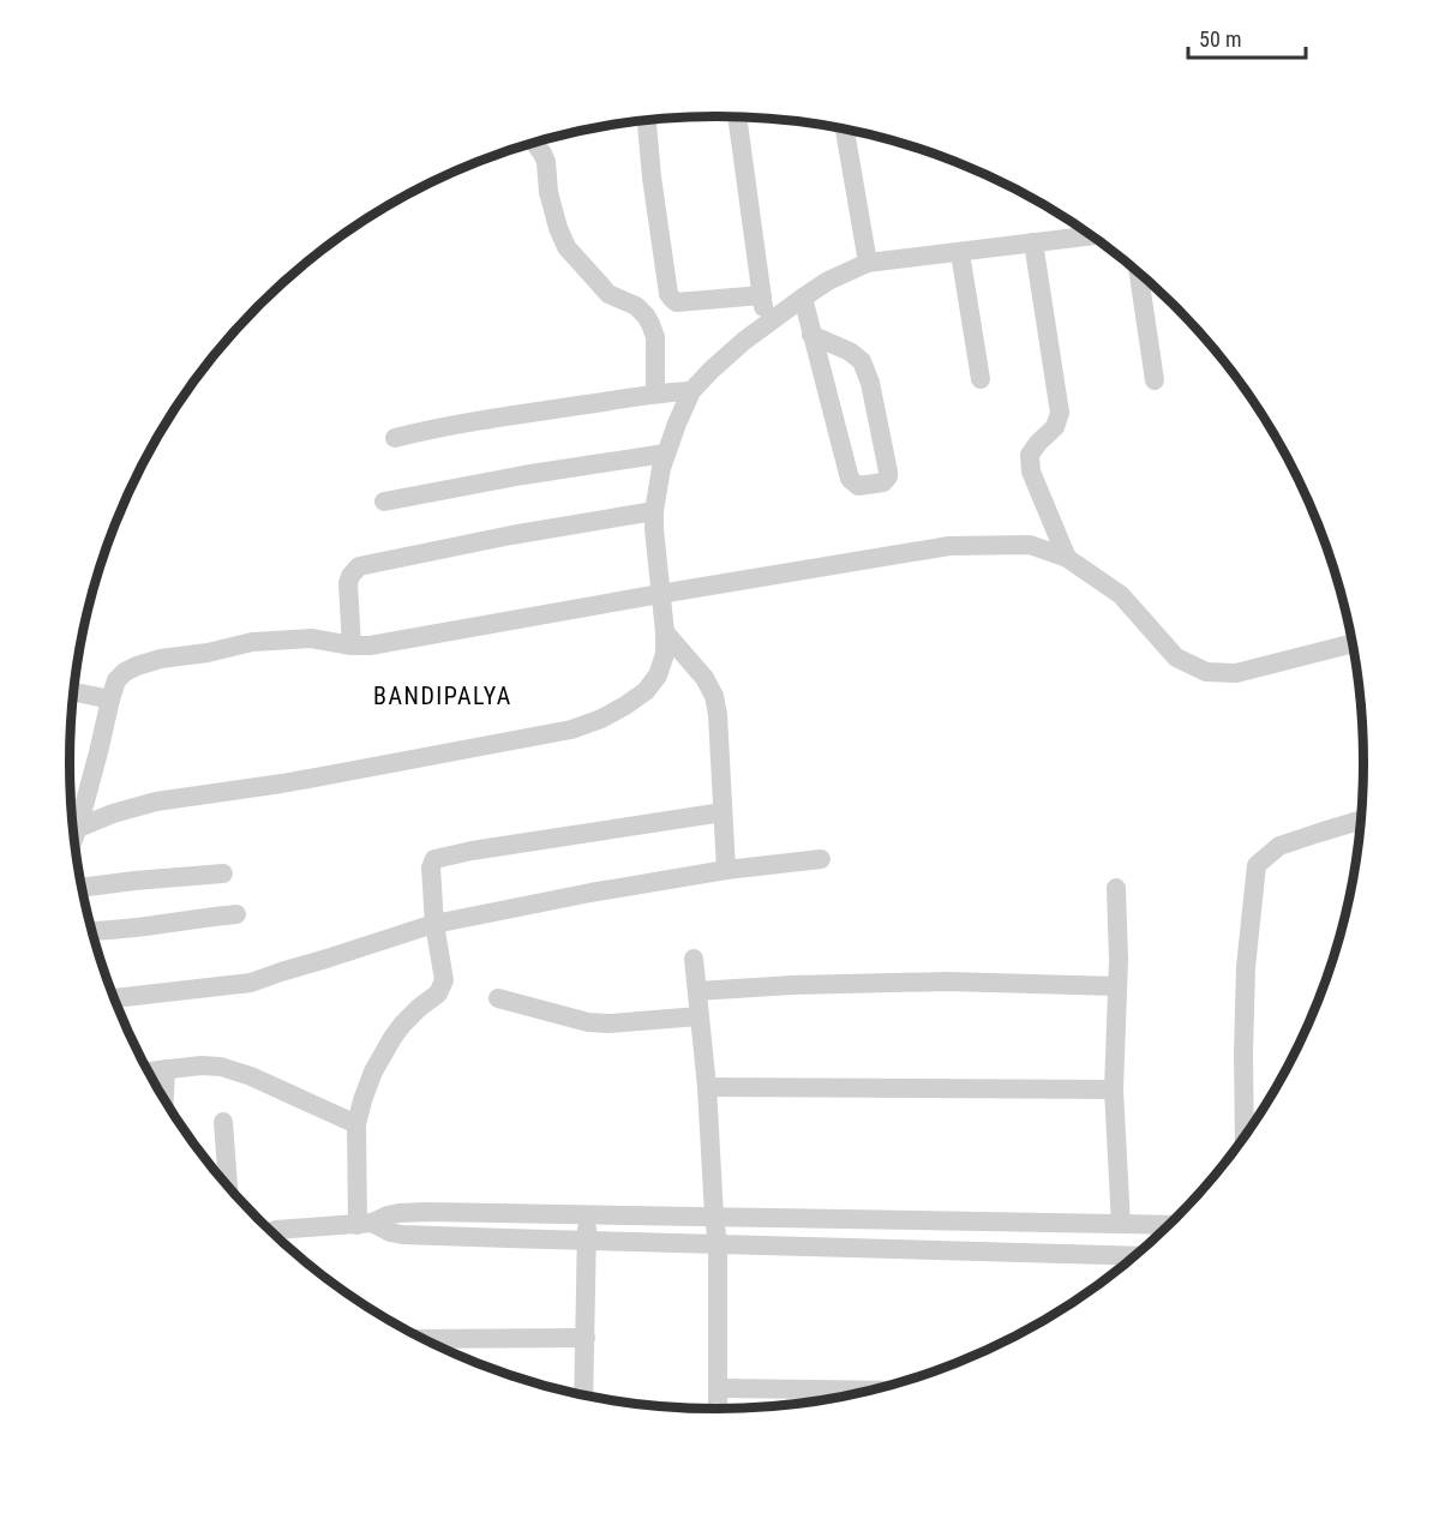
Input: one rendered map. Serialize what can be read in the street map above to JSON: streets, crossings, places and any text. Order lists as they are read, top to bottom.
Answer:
{
  "districts": ["BANDIPALYA"],
  "scale_bar": "50 m"
}
